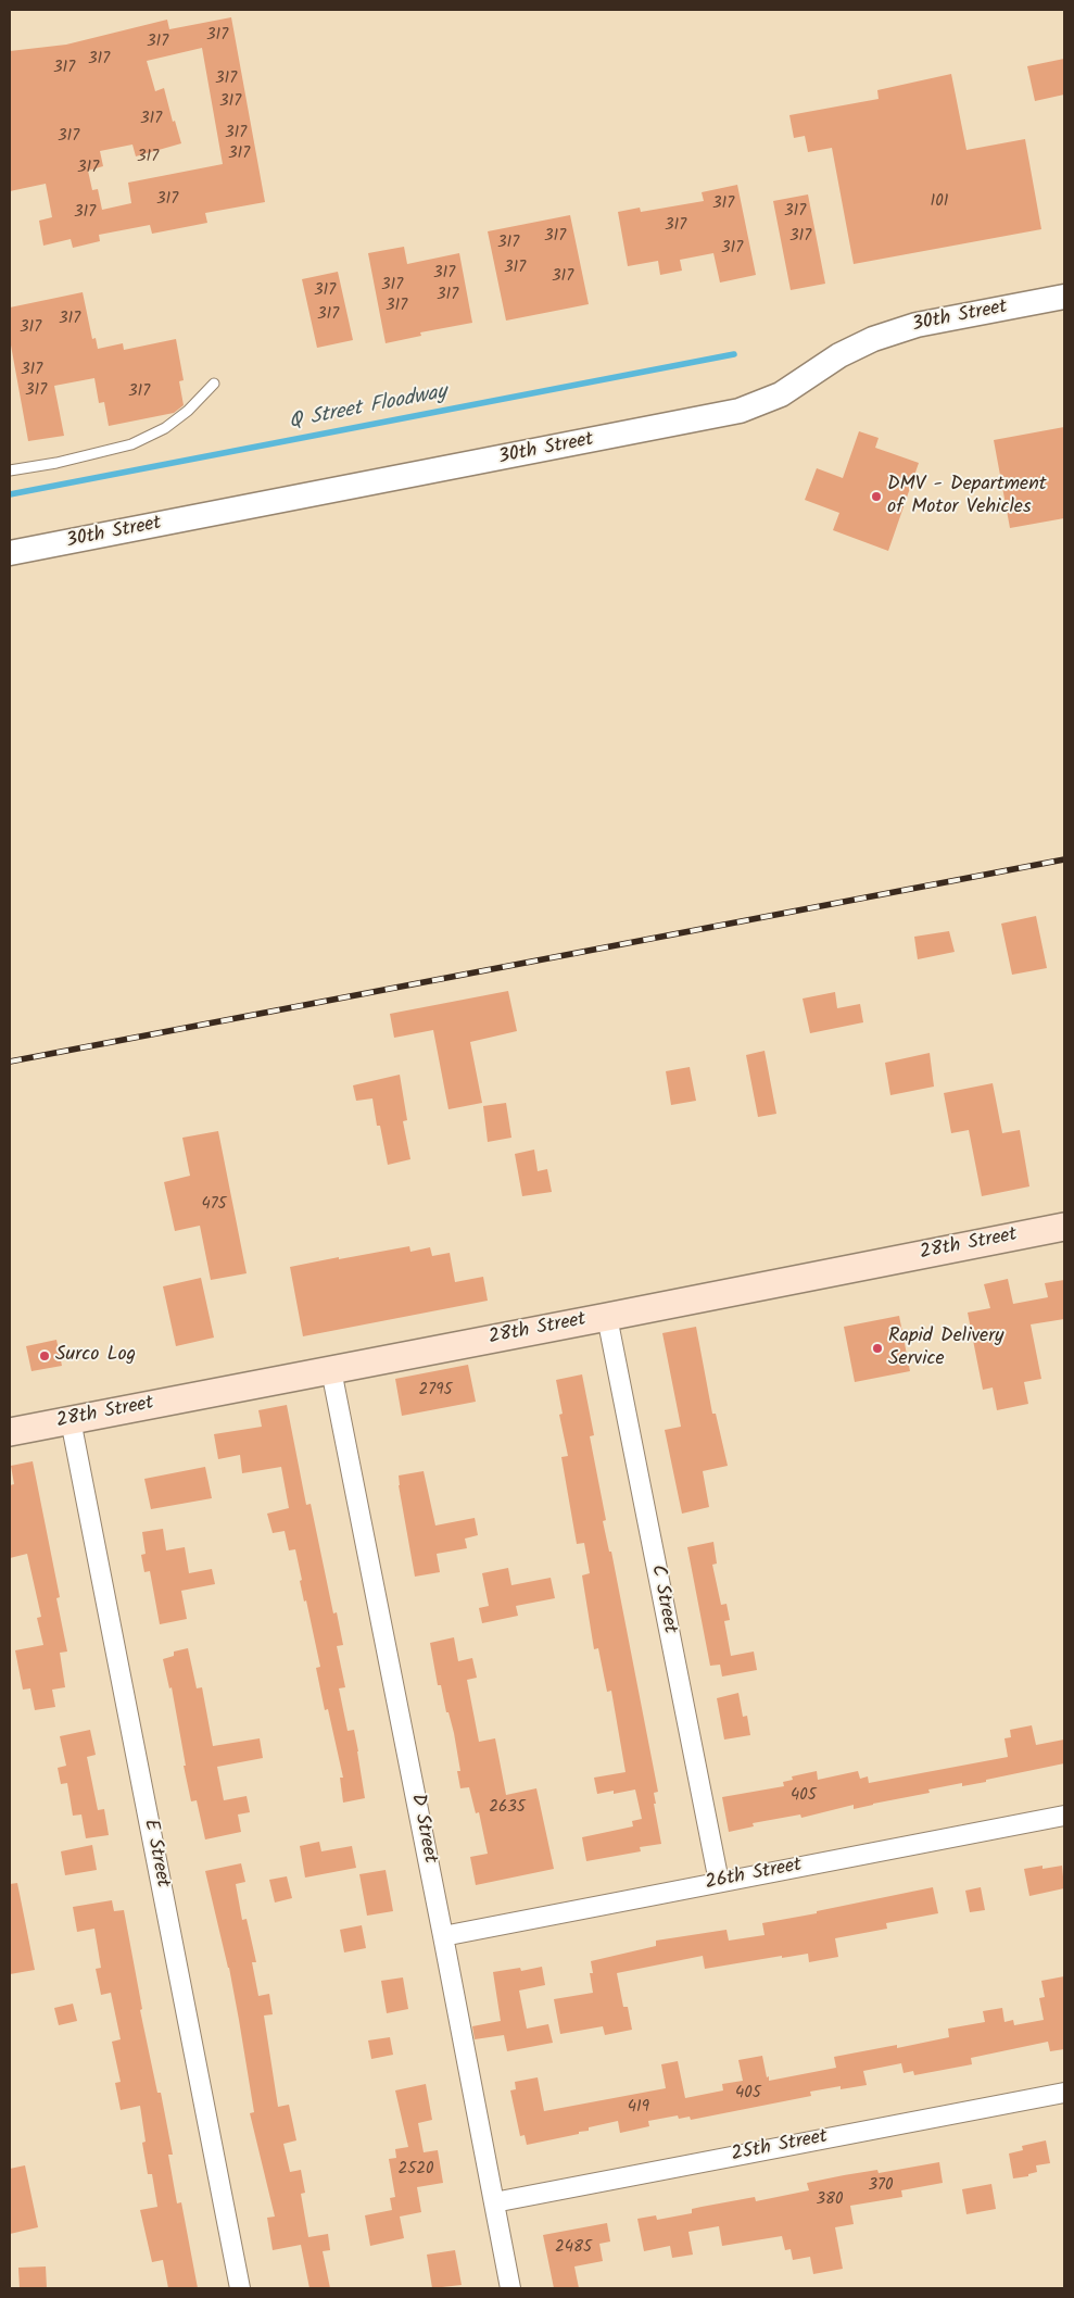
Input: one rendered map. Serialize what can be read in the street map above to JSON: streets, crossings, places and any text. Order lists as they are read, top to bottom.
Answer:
{
  "streets": {
    "main road": ["28th Street"],
    "street": [
      "30th Street",
      "C Street",
      "D Street",
      "E Street",
      "26th Street",
      "25th Street"
    ]
  },
  "crossings": [
    ["28th Street", "C Street"],
    ["28th Street", "D Street"],
    ["28th Street", "E Street"],
    ["C Street", "26th Street"],
    ["D Street", "26th Street"],
    ["D Street", "25th Street"]
  ],
  "water": ["Q Street Floodway"],
  "places": ["DMV - Department of Motor Vehicles", "Rapid Delivery Service", "Surco Log"],
  "house_numbers": [
    "317",
    "317",
    "317",
    "317",
    "317",
    "317",
    "317",
    "317",
    "317",
    "317",
    "317",
    "317",
    "317",
    "101",
    "317",
    "317",
    "317",
    "317",
    "317",
    "317",
    "317",
    "317",
    "317",
    "317",
    "317",
    "317",
    "317",
    "317",
    "317",
    "317",
    "317",
    "317",
    "317",
    "317",
    "317",
    "475",
    "2795",
    "405",
    "2635",
    "405",
    "419",
    "2520",
    "370",
    "380",
    "2485"
  ]
}
